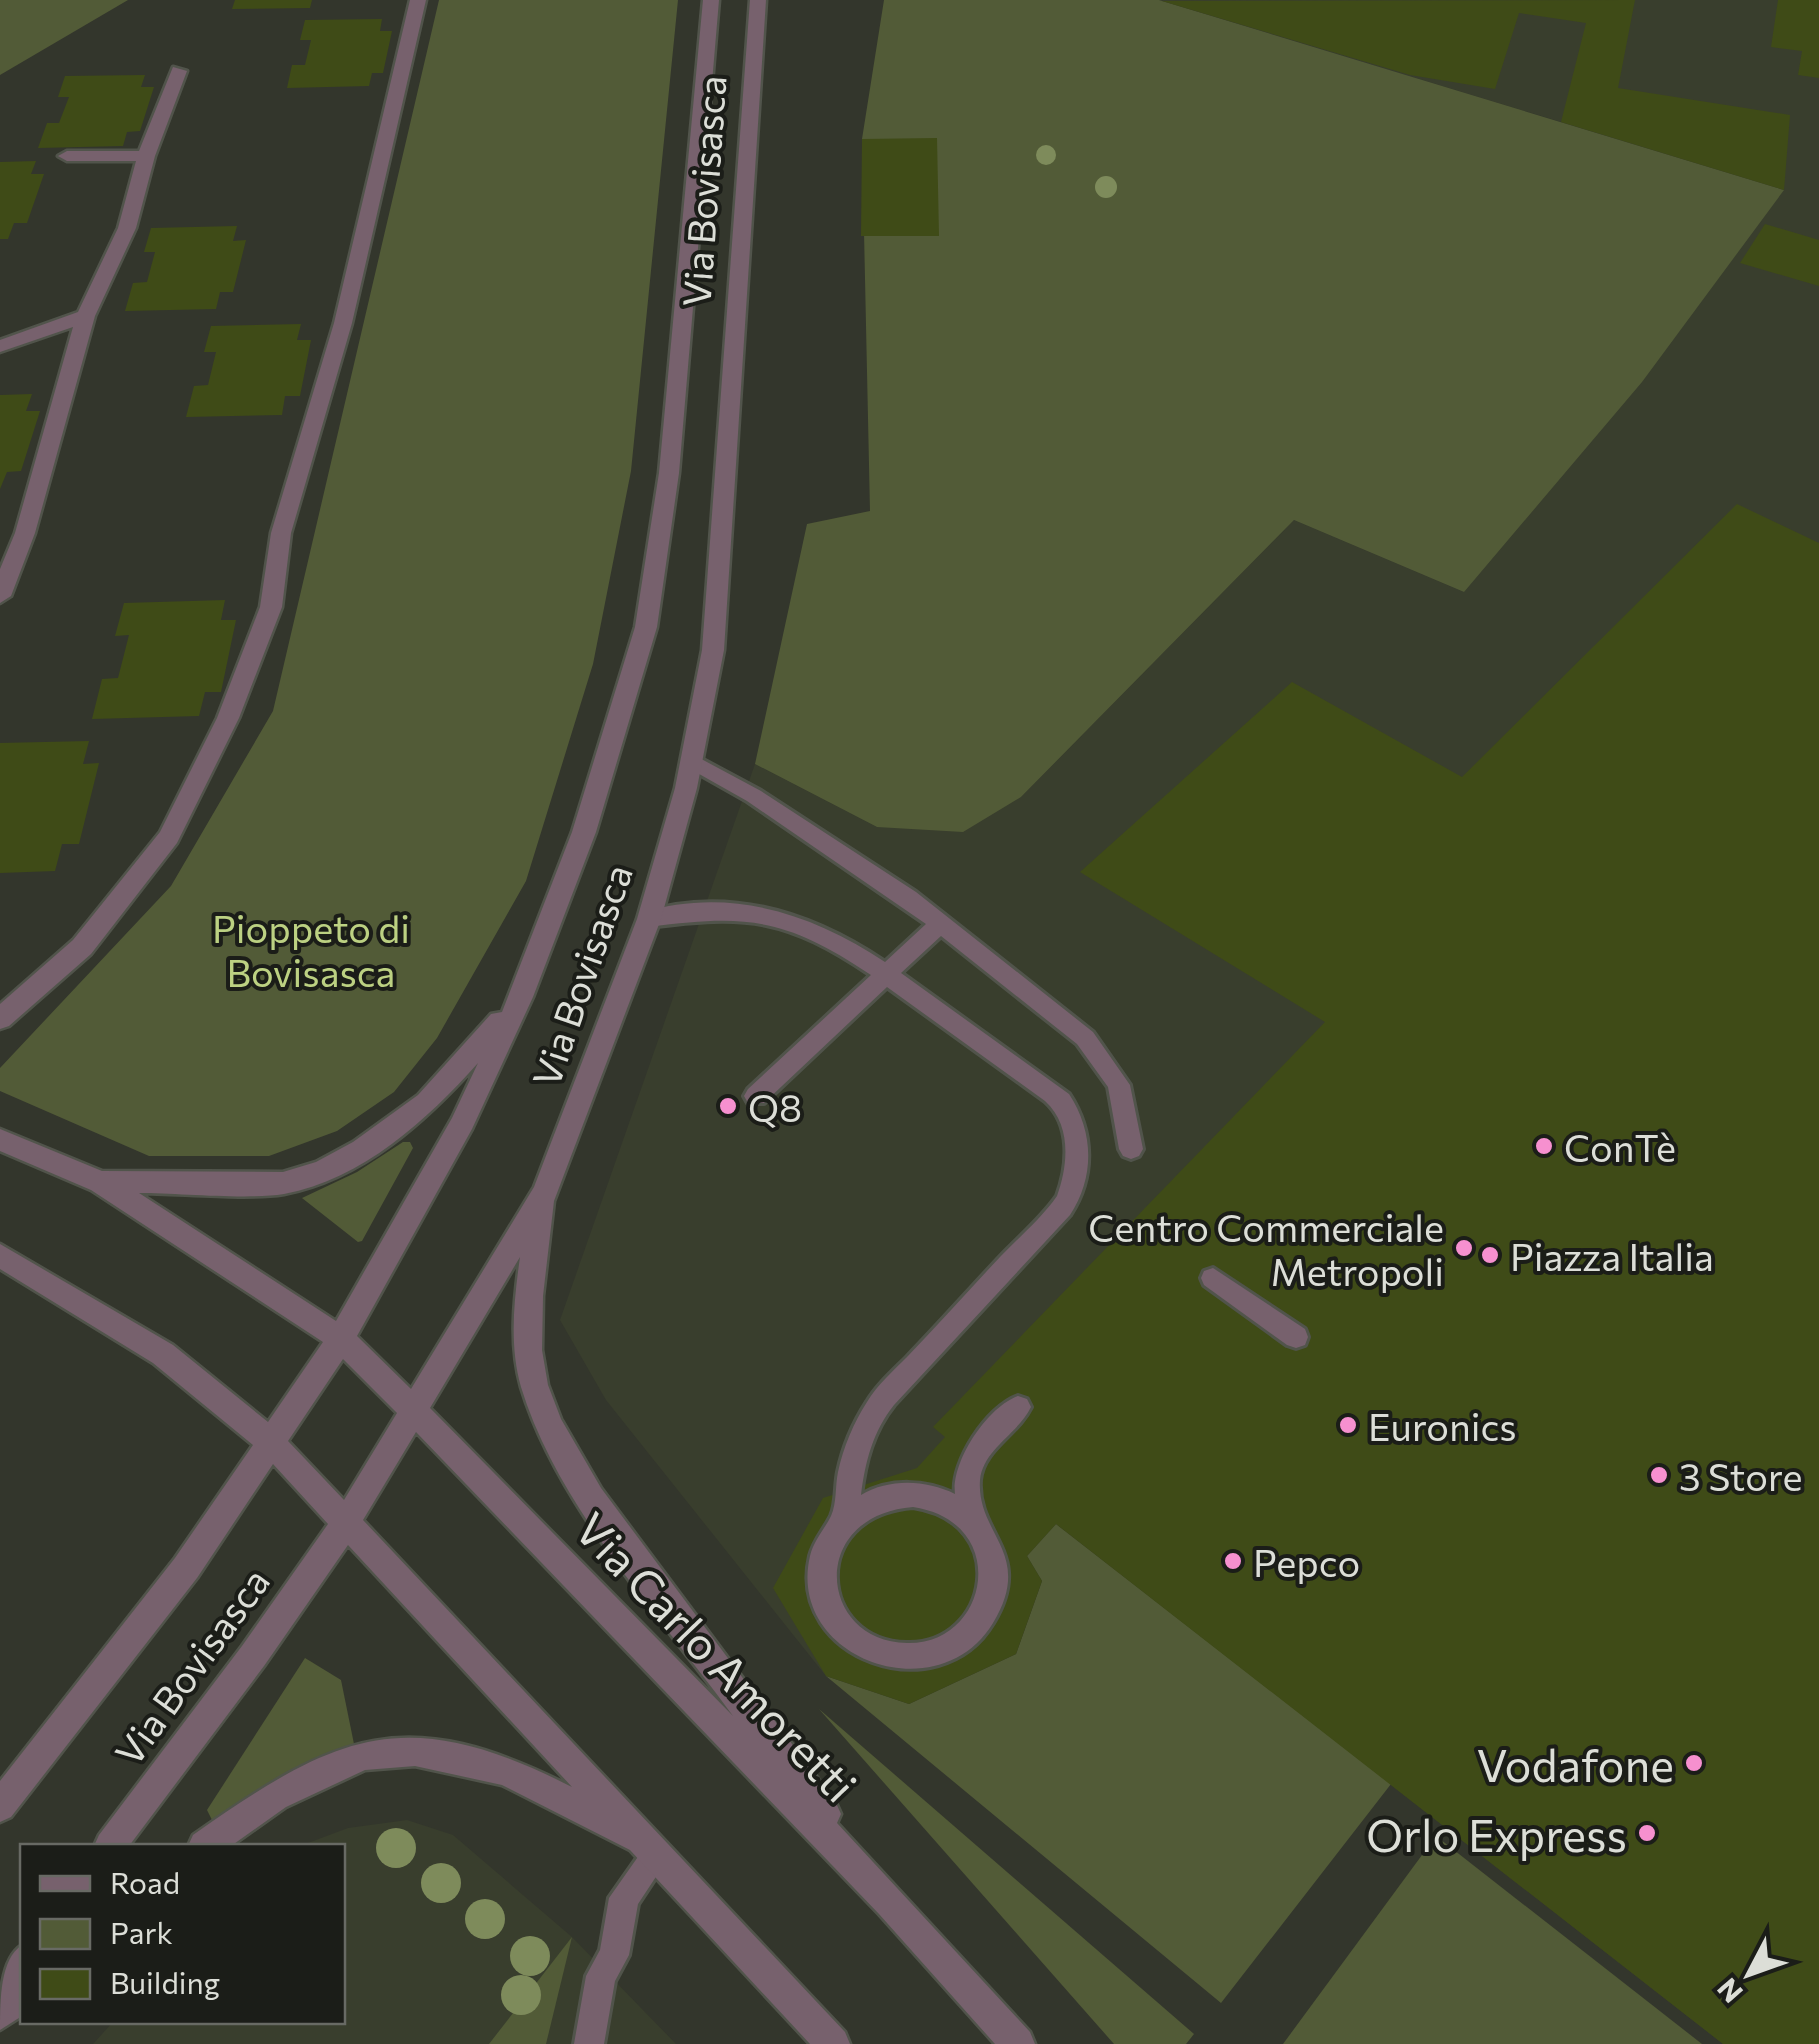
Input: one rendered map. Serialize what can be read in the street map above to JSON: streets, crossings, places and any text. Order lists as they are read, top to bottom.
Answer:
{
  "streets": {
    "street": ["Via Bovisasca", "Via Carlo Amoretti"]
  },
  "crossings": [
    ["Via Bovisasca", "Via Carlo Amoretti"]
  ],
  "parks": ["Pioppeto di Bovisasca"],
  "places": [
    "Q8",
    "ConTè",
    "Centro Commerciale Metropoli",
    "Piazza Italia",
    "Euronics",
    "3 Store",
    "Pepco",
    "Vodafone",
    "Orlo Express"
  ],
  "legend": ["Road", "Park", "Building"],
  "north": "bottom left"
}
